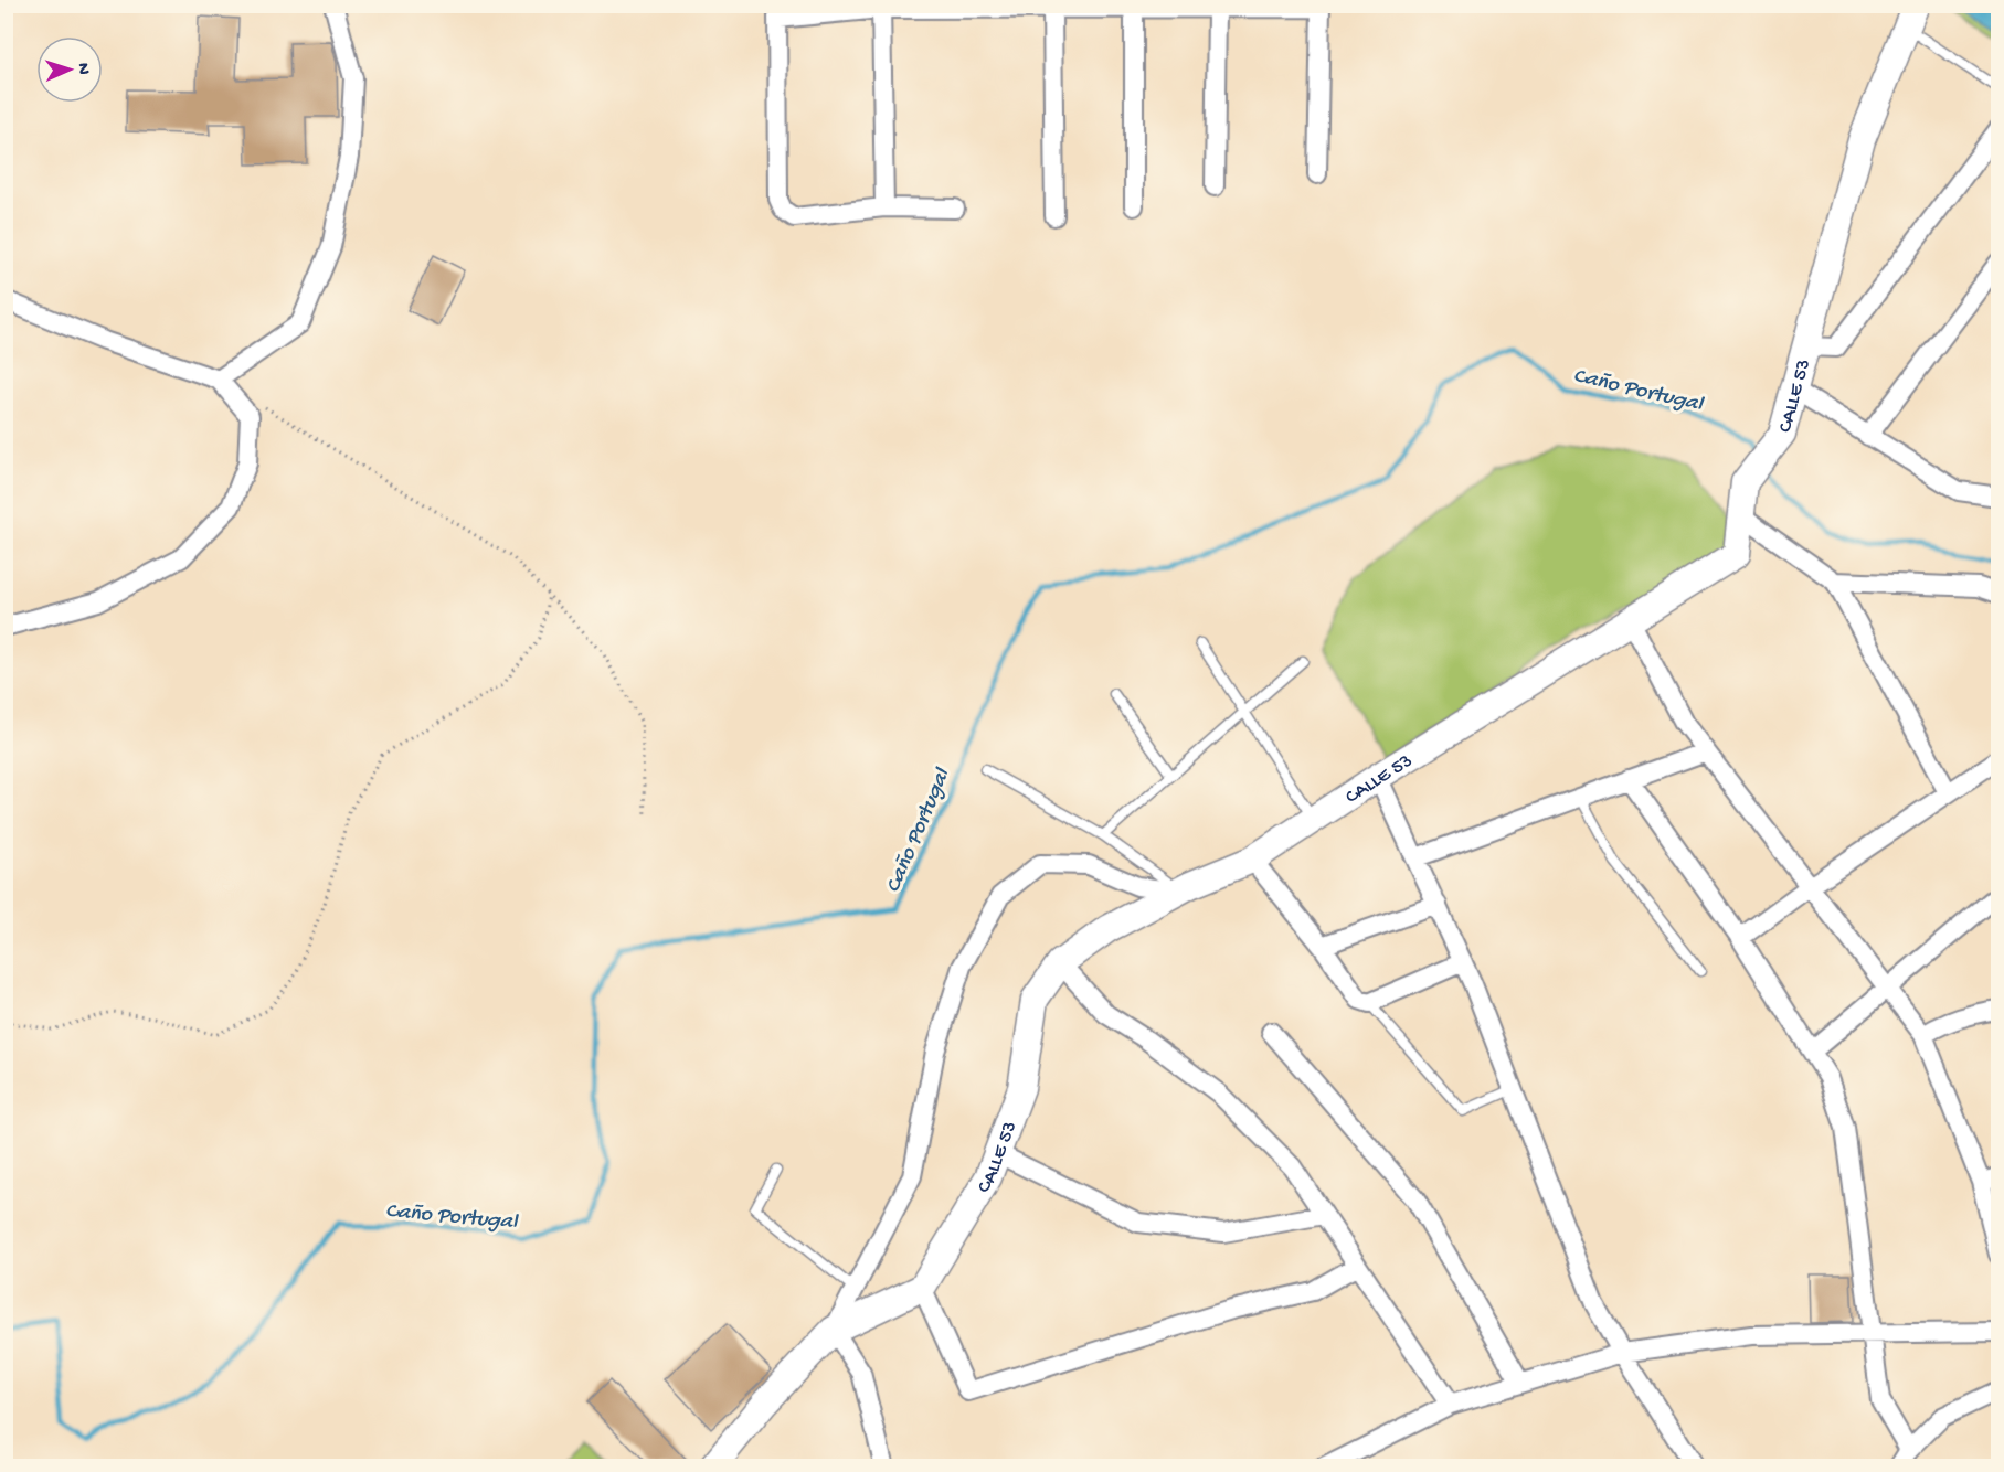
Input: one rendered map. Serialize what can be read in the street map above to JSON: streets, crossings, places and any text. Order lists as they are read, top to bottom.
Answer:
{
  "streets": {
    "street": ["CALLE 53"]
  },
  "water": ["Caño Portugal"],
  "north": "right"
}
